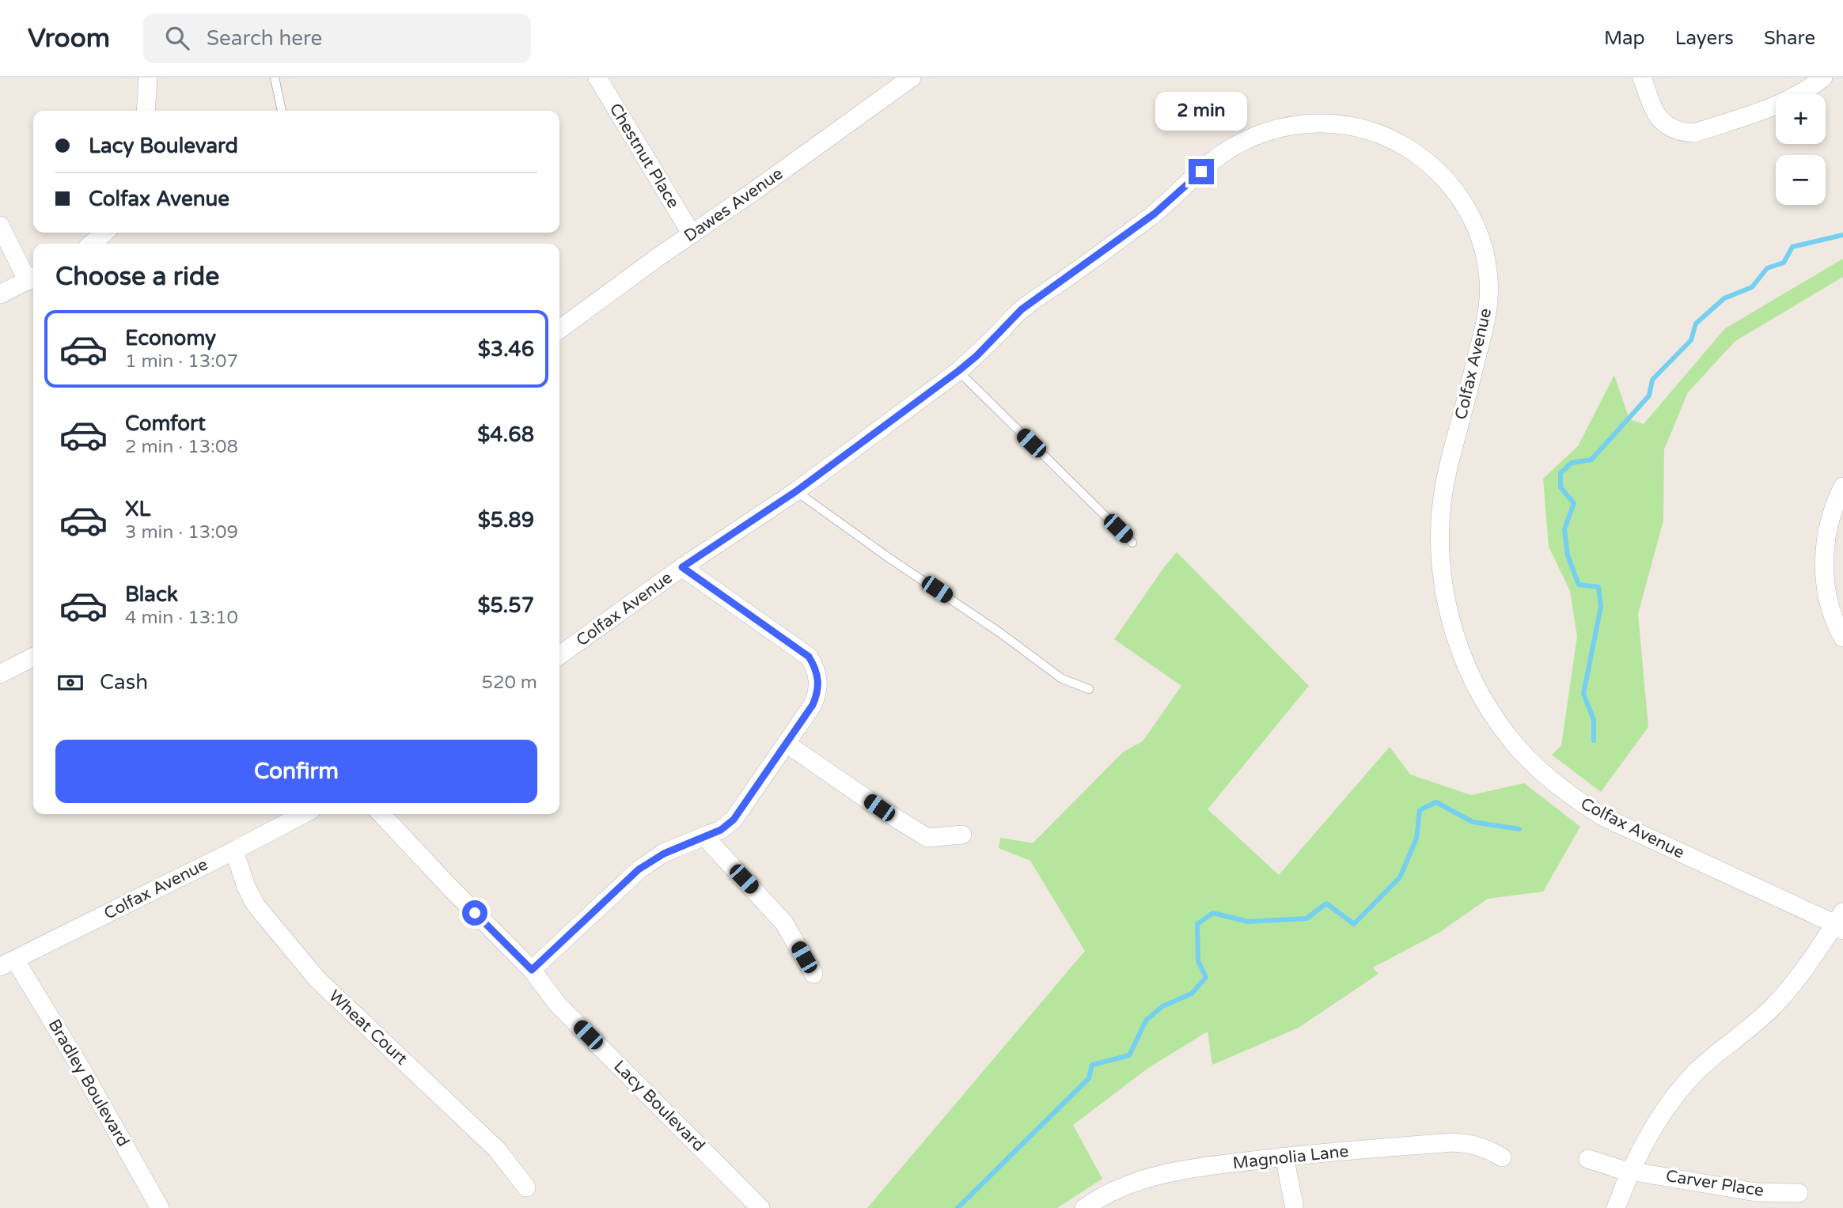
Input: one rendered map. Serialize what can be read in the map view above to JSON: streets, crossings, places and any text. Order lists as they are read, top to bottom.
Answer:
{
  "streets": {
    "street": [
      "Chestnut Place",
      "Dawes Avenue",
      "Colfax Avenue",
      "Wheat Court",
      "Bradley Boulevard",
      "Lacy Boulevard",
      "Magnolia Lane",
      "Carver Place"
    ]
  },
  "crossings": [
    ["Chestnut Place", "Dawes Avenue"],
    ["Colfax Avenue", "Wheat Court"],
    ["Colfax Avenue", "Bradley Boulevard"]
  ],
  "page": {
    "header": "Vroom",
    "search": "Search here",
    "nav": ["Map", "Layers", "Share"],
    "bubble": "2 min",
    "map_buttons": ["+", "−"],
    "banner": ["Lacy Boulevard", "Colfax Avenue"],
    "heading": "Choose a ride",
    "list": [
      {
        "name": "Economy",
        "note": "1 min · 13:07",
        "value": "$3.46"
      },
      {
        "name": "Comfort",
        "note": "2 min · 13:08",
        "value": "$4.68"
      },
      {
        "name": "XL",
        "note": "3 min · 13:09",
        "value": "$5.89"
      },
      {
        "name": "Black",
        "note": "4 min · 13:10",
        "value": "$5.57"
      }
    ],
    "pay": ["Cash", "520 m"],
    "buttons": "Confirm"
  }
}
